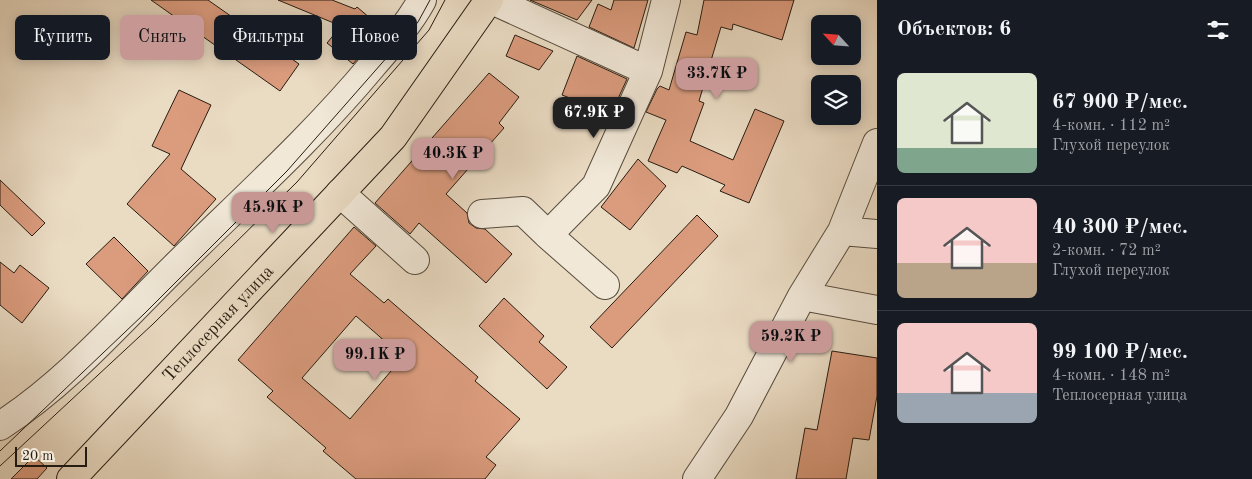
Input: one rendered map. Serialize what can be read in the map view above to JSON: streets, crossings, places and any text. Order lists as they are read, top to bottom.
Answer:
{
  "streets": {
    "main road": ["Теплосерная улица"]
  },
  "scale_bar": "20 m",
  "north": "top left",
  "page": {
    "heading": "Объектов: 6",
    "chip": [
      "Купить",
      "Снять",
      "Фильтры",
      "Новое"
    ],
    "price": [
      "33.7K ₽",
      "67.9K ₽",
      "40.3K ₽",
      "45.9K ₽",
      "59.2K ₽",
      "99.1K ₽"
    ],
    "list": [
      {
        "name": "67 900 ₽/мес.",
        "note": "4-комн. · 112 m² · Глухой переулок"
      },
      {
        "name": "40 300 ₽/мес.",
        "note": "2-комн. · 72 m² · Глухой переулок"
      },
      {
        "name": "99 100 ₽/мес.",
        "note": "4-комн. · 148 m² · Теплосерная улица"
      }
    ],
    "scale": "20 m"
  }
}
